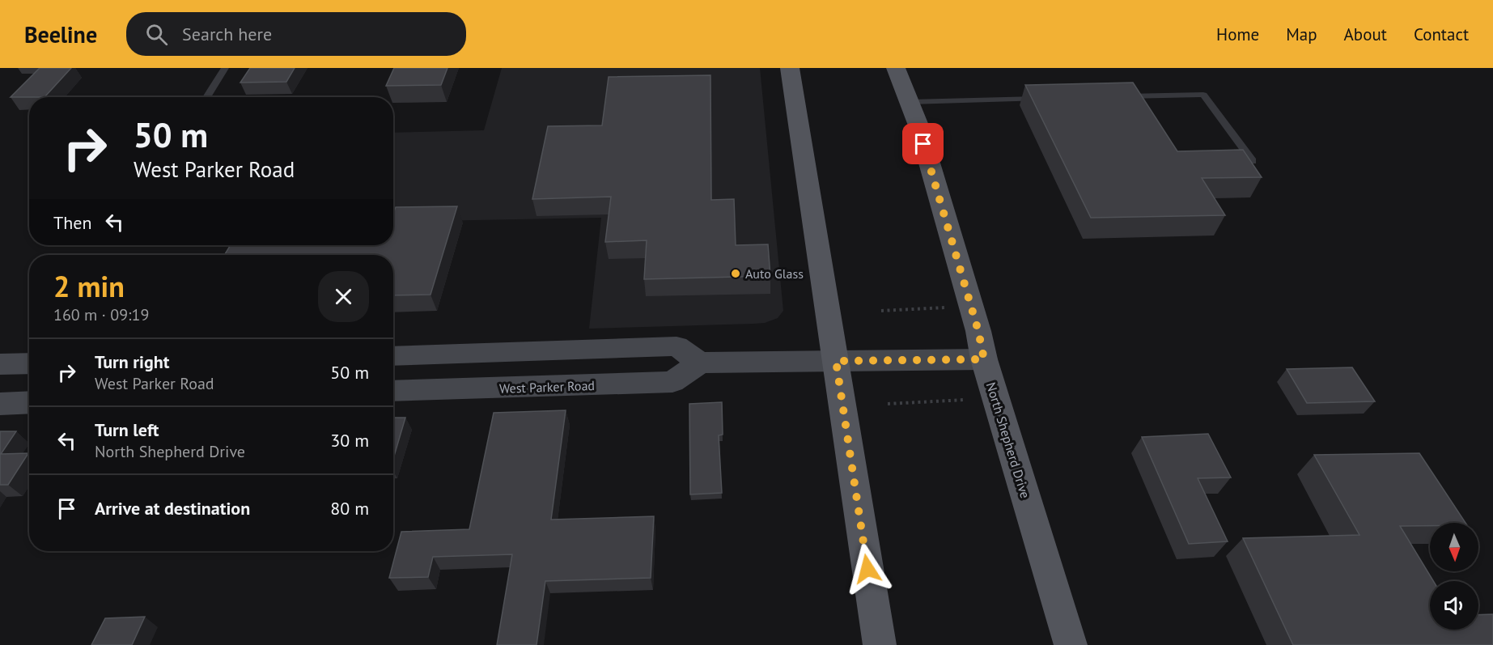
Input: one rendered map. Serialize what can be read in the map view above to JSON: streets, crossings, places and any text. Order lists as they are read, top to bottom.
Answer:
{
  "streets": {
    "main road": ["West Parker Road", "North Shepherd Drive"]
  },
  "places": ["Auto Glass"],
  "north": "bottom",
  "page": {
    "header": "Beeline",
    "search": "Search here",
    "nav": [
      "Home",
      "Map",
      "About",
      "Contact"
    ],
    "turn": ["50 m", "West Parker Road"],
    "then": "Then",
    "heading": ["2 min", "160 m · 09:19"],
    "list": [
      {
        "name": "Turn right",
        "note": "West Parker Road",
        "value": "50 m"
      },
      {
        "name": "Turn left",
        "note": "North Shepherd Drive",
        "value": "30 m"
      },
      {
        "name": "Arrive at destination",
        "value": "80 m"
      }
    ]
  }
}
